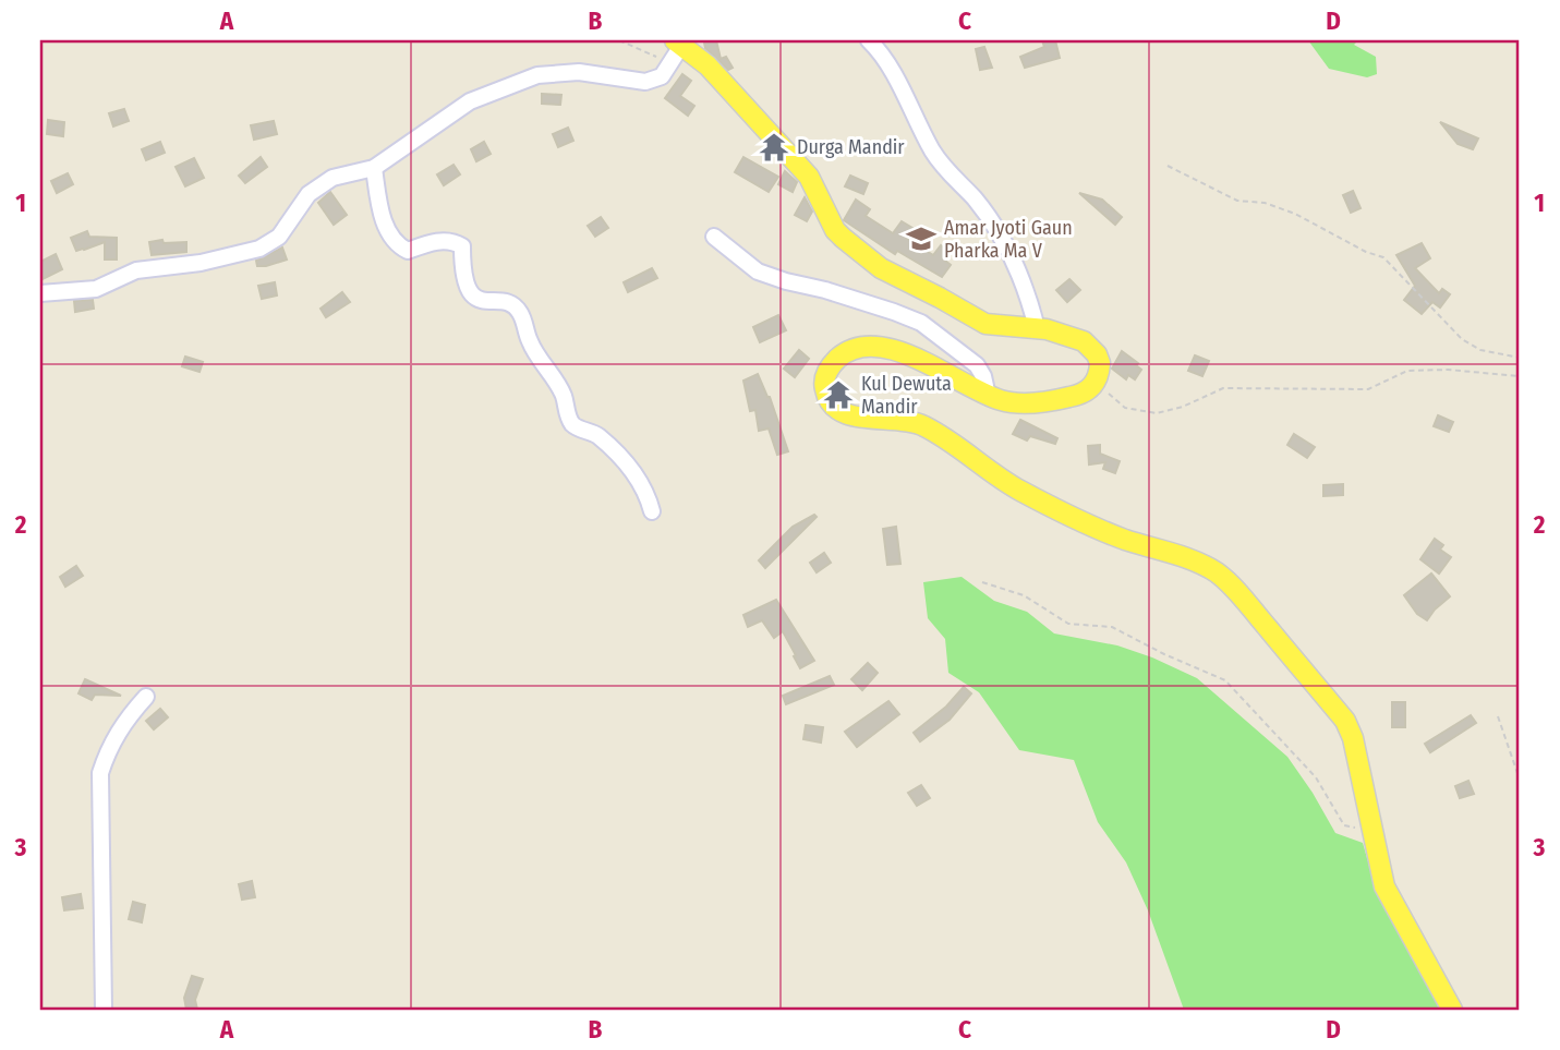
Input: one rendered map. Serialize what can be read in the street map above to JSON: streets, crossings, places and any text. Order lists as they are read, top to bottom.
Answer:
{
  "places": {
    "temple": ["Durga Mandir", "Kul Dewuta Mandir"],
    "school or university": ["Amar Jyoti Gaun Pharka Ma V"]
  },
  "grid": {
    "columns": [
      "A",
      "B",
      "C",
      "D"
    ],
    "rows": ["1", "2", "3"]
  }
}
